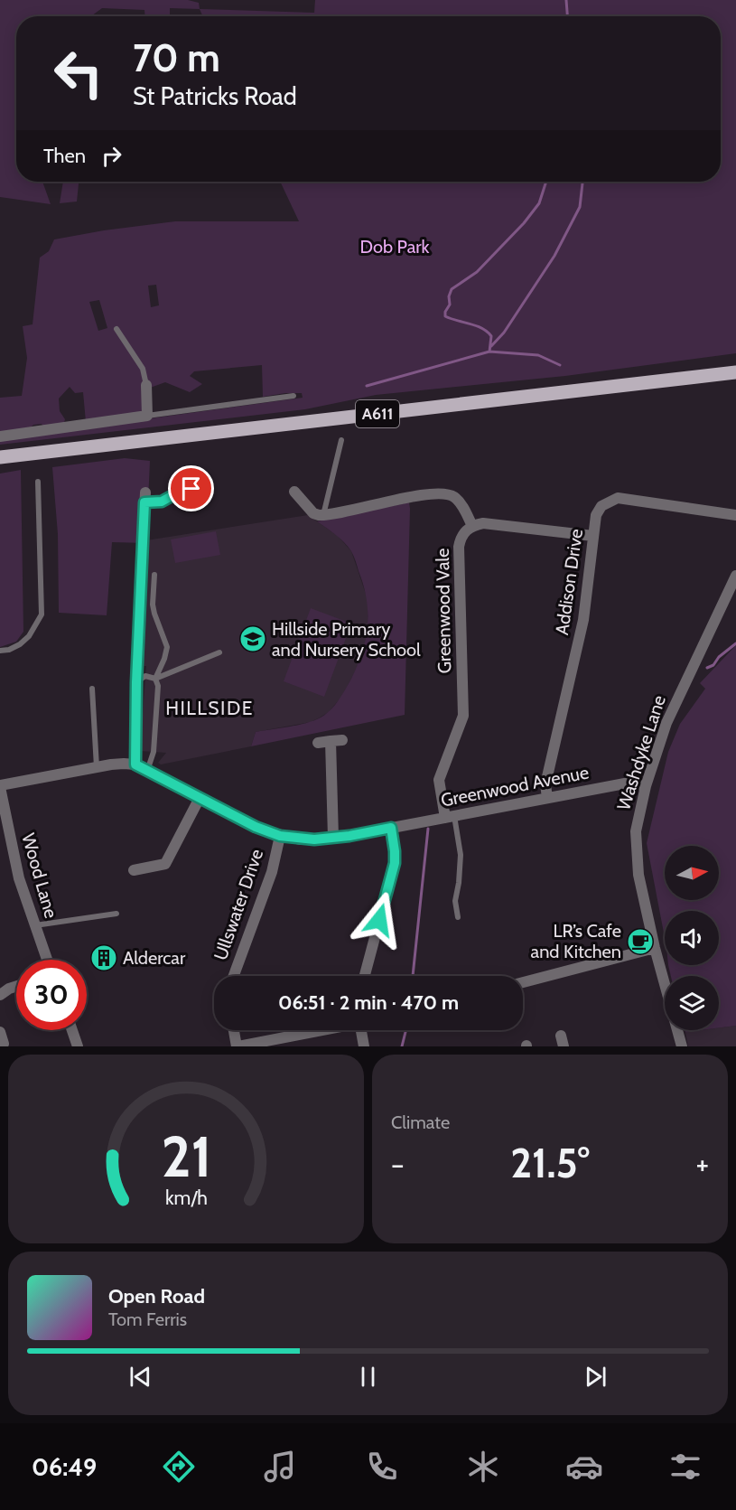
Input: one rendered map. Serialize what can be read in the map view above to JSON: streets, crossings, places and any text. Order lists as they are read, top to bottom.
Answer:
{
  "streets": {
    "main road": ["A611"],
    "street": [
      "Addison Drive",
      "Greenwood Vale",
      "Washdyke Lane",
      "Greenwood Avenue",
      "Wood Lane",
      "Ullswater Drive"
    ]
  },
  "crossings": [
    ["Addison Drive", "Greenwood Avenue"],
    ["Greenwood Vale", "Greenwood Avenue"],
    ["Washdyke Lane", "Greenwood Avenue"],
    ["Greenwood Avenue", "Ullswater Drive"]
  ],
  "districts": ["HILLSIDE"],
  "parks": ["Dob Park"],
  "places": {
    "school or university": ["Hillside Primary and Nursery School"],
    "cafe": ["LR’s Cafe and Kitchen"],
    "building": ["Aldercar"]
  },
  "north": "right",
  "page": {
    "turn": ["70 m", "St Patricks Road"],
    "then": "Then",
    "limit": "30",
    "trip": "06:51 · 2 min · 470 m",
    "tile": "Climate",
    "heat": ["−", "21.5°", "+"],
    "song": ["Open Road", "Tom Ferris"],
    "tabs": "06:49",
    "gauge": ["21", "km/h"]
  }
}
